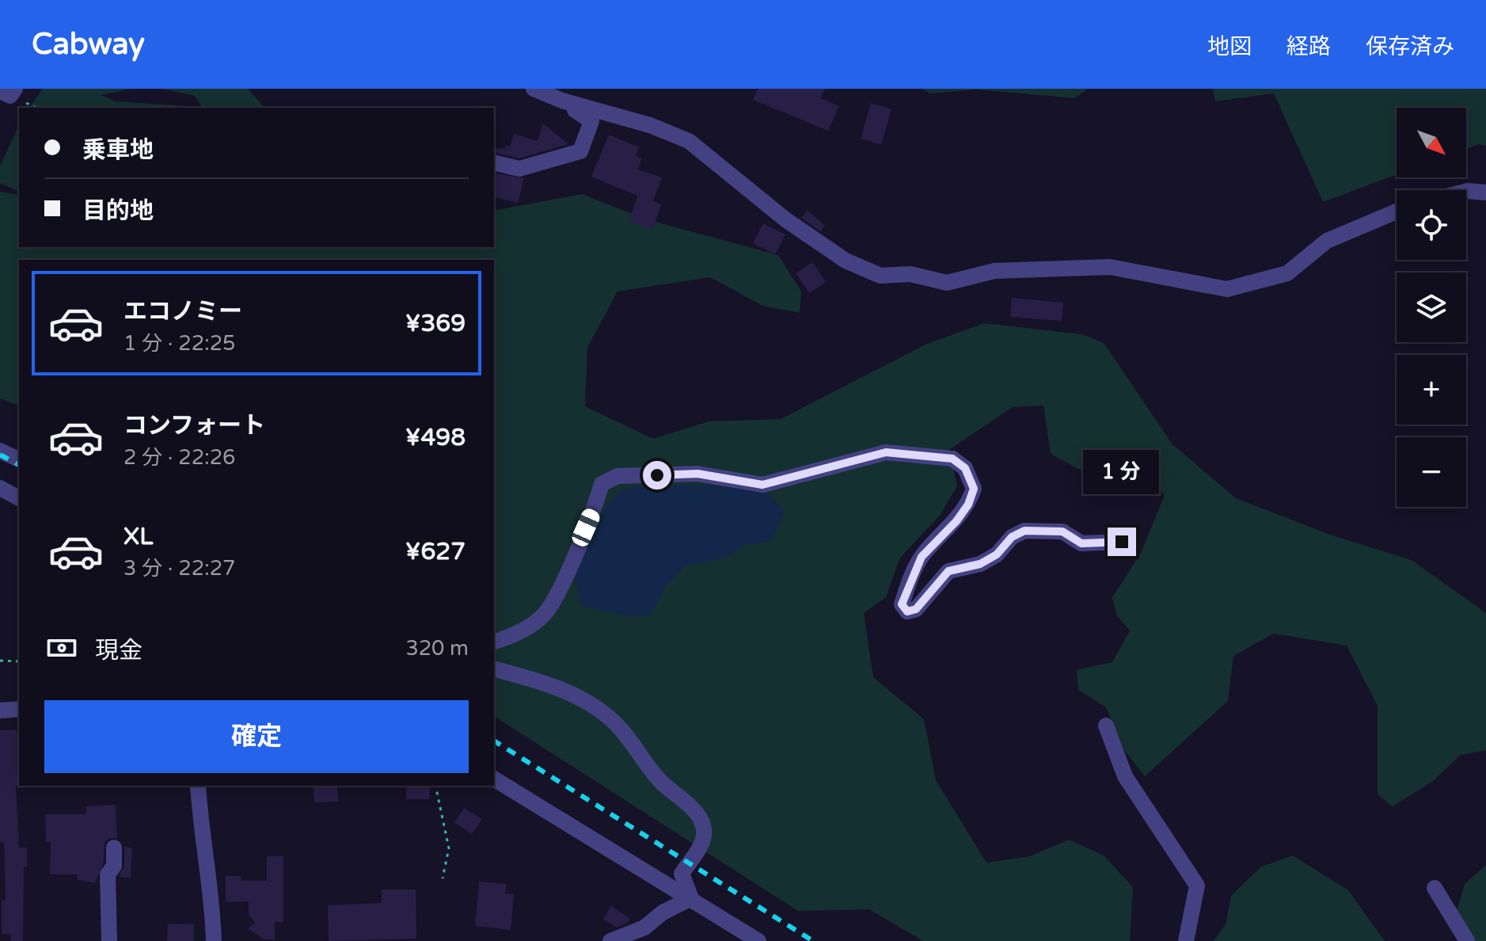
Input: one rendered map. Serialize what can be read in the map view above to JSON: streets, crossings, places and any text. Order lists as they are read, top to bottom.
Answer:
{
  "north": "bottom right",
  "page": {
    "header": "Cabway",
    "nav": ["地図", "経路", "保存済み"],
    "map_buttons": ["+", "−"],
    "banner": ["乗車地", "目的地"],
    "list": [
      {
        "name": "エコノミー",
        "note": "1 分 · 22:25",
        "value": "¥369"
      },
      {
        "name": "コンフォート",
        "note": "2 分 · 22:26",
        "value": "¥498"
      },
      {
        "name": "XL",
        "note": "3 分 · 22:27",
        "value": "¥627"
      }
    ],
    "bubble": "1 分",
    "pay": ["現金", "320 m"],
    "buttons": "確定"
  }
}
